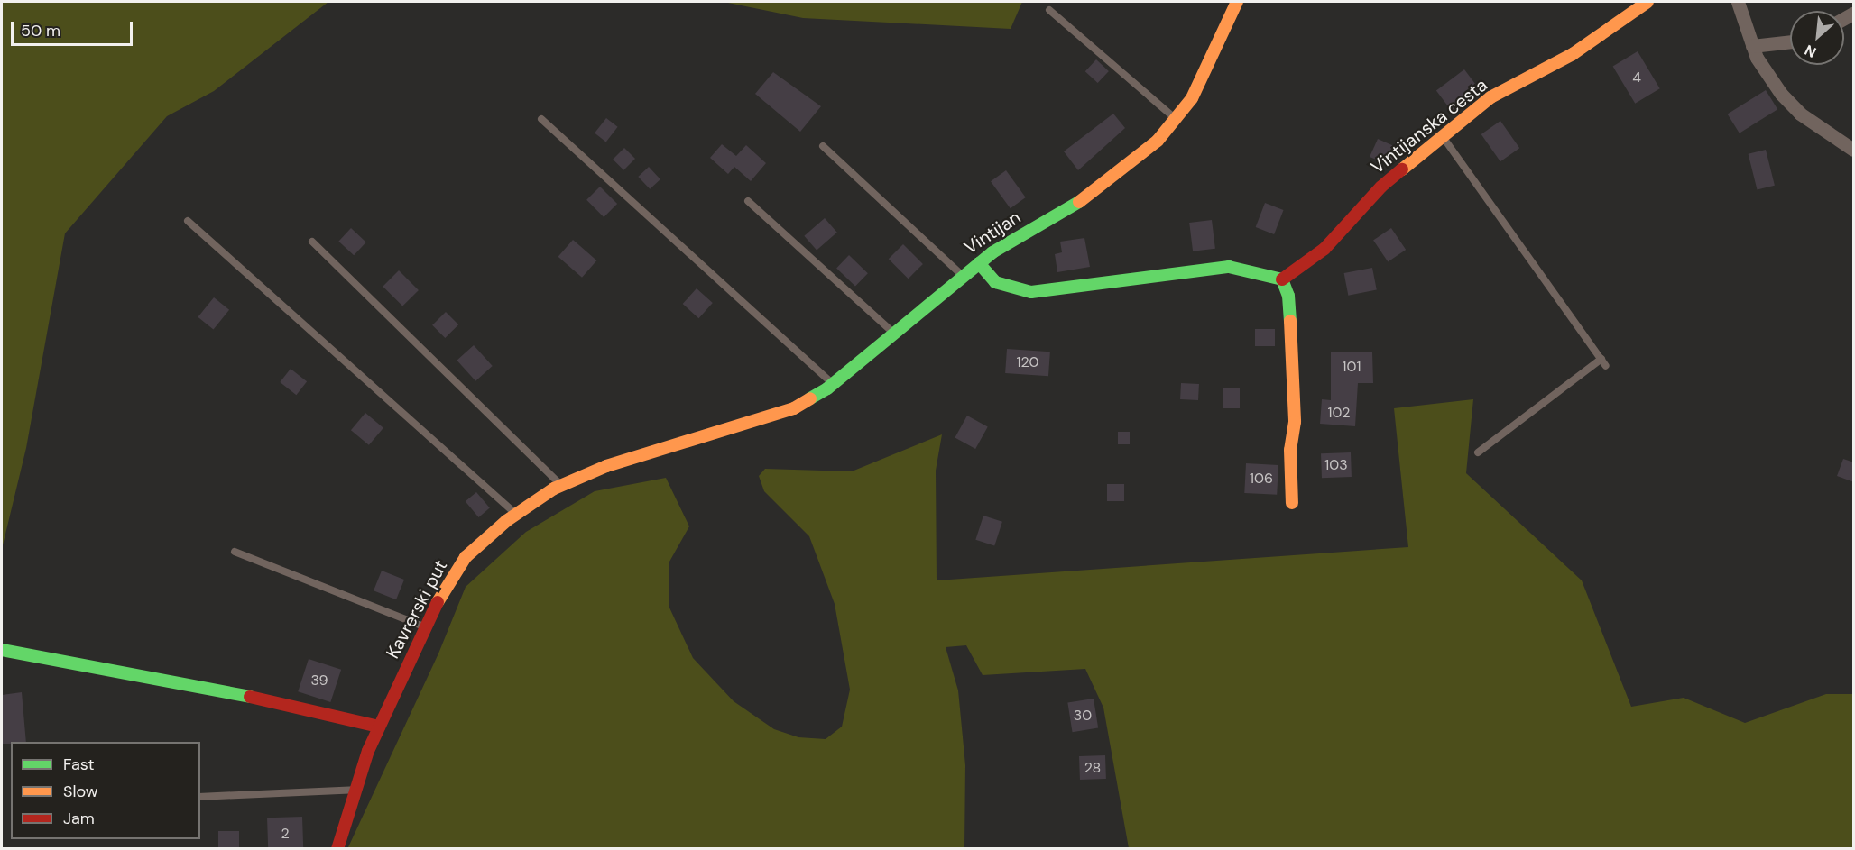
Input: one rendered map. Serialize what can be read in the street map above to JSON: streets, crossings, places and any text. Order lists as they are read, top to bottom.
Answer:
{
  "streets": {
    "street": ["Vintijanska cesta", "Vintijan", "Kavrerski put"]
  },
  "crossings": [
    ["Vintijan", "Kavrerski put"]
  ],
  "house_numbers": [
    "4",
    "120",
    "101",
    "102",
    "103",
    "106",
    "39",
    "30",
    "28",
    "2"
  ],
  "legend": ["Fast", "Slow", "Jam"],
  "scale_bar": "50 m",
  "north": "bottom left"
}
